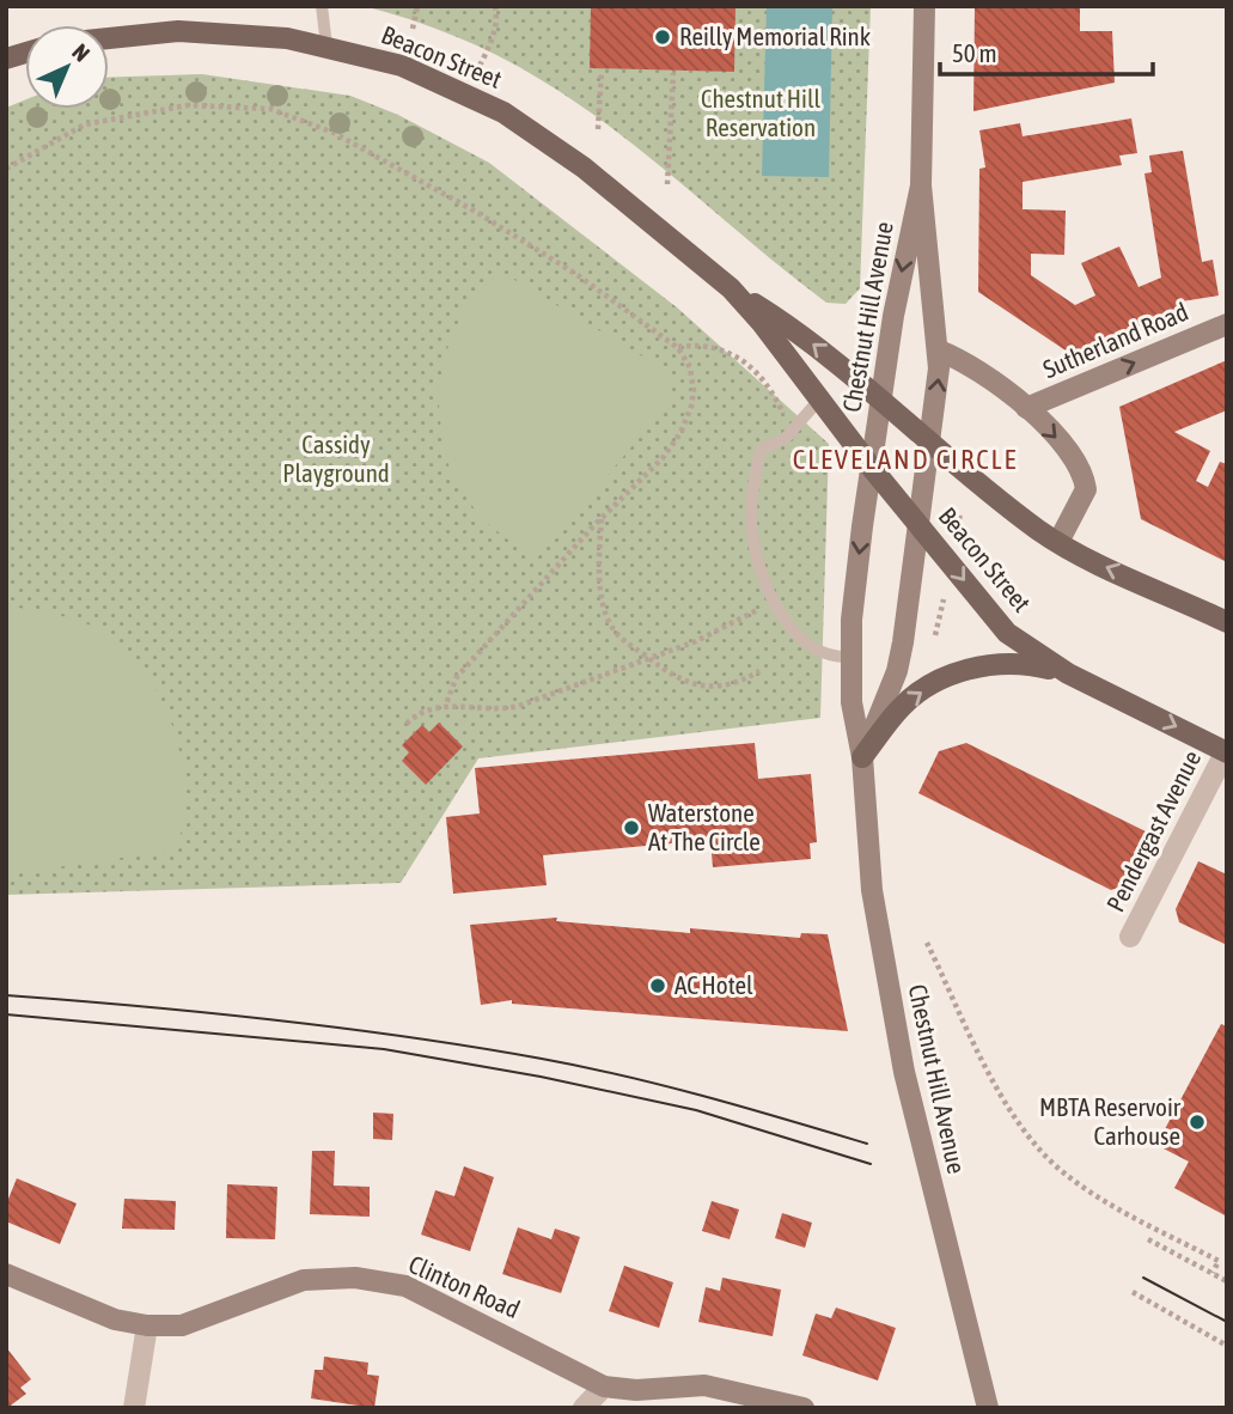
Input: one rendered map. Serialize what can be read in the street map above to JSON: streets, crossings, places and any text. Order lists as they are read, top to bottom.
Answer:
{
  "streets": {
    "main road": [
      "Beacon Street",
      "Chestnut Hill Avenue",
      "Sutherland Road",
      "Clinton Road"
    ],
    "street": ["Pendergast Avenue"]
  },
  "crossings": [
    ["Beacon Street", "Chestnut Hill Avenue"],
    ["Beacon Street", "Sutherland Road"],
    ["Beacon Street", "Pendergast Avenue"],
    ["Chestnut Hill Avenue", "Sutherland Road"]
  ],
  "districts": ["CLEVELAND CIRCLE"],
  "parks": ["Chestnut Hill Reservation", "Cassidy Playground"],
  "places": [
    "Reilly Memorial Rink",
    "Waterstone At The Circle",
    "AC Hotel",
    "MBTA Reservoir Carhouse"
  ],
  "scale_bar": "50 m",
  "north": "top right"
}
